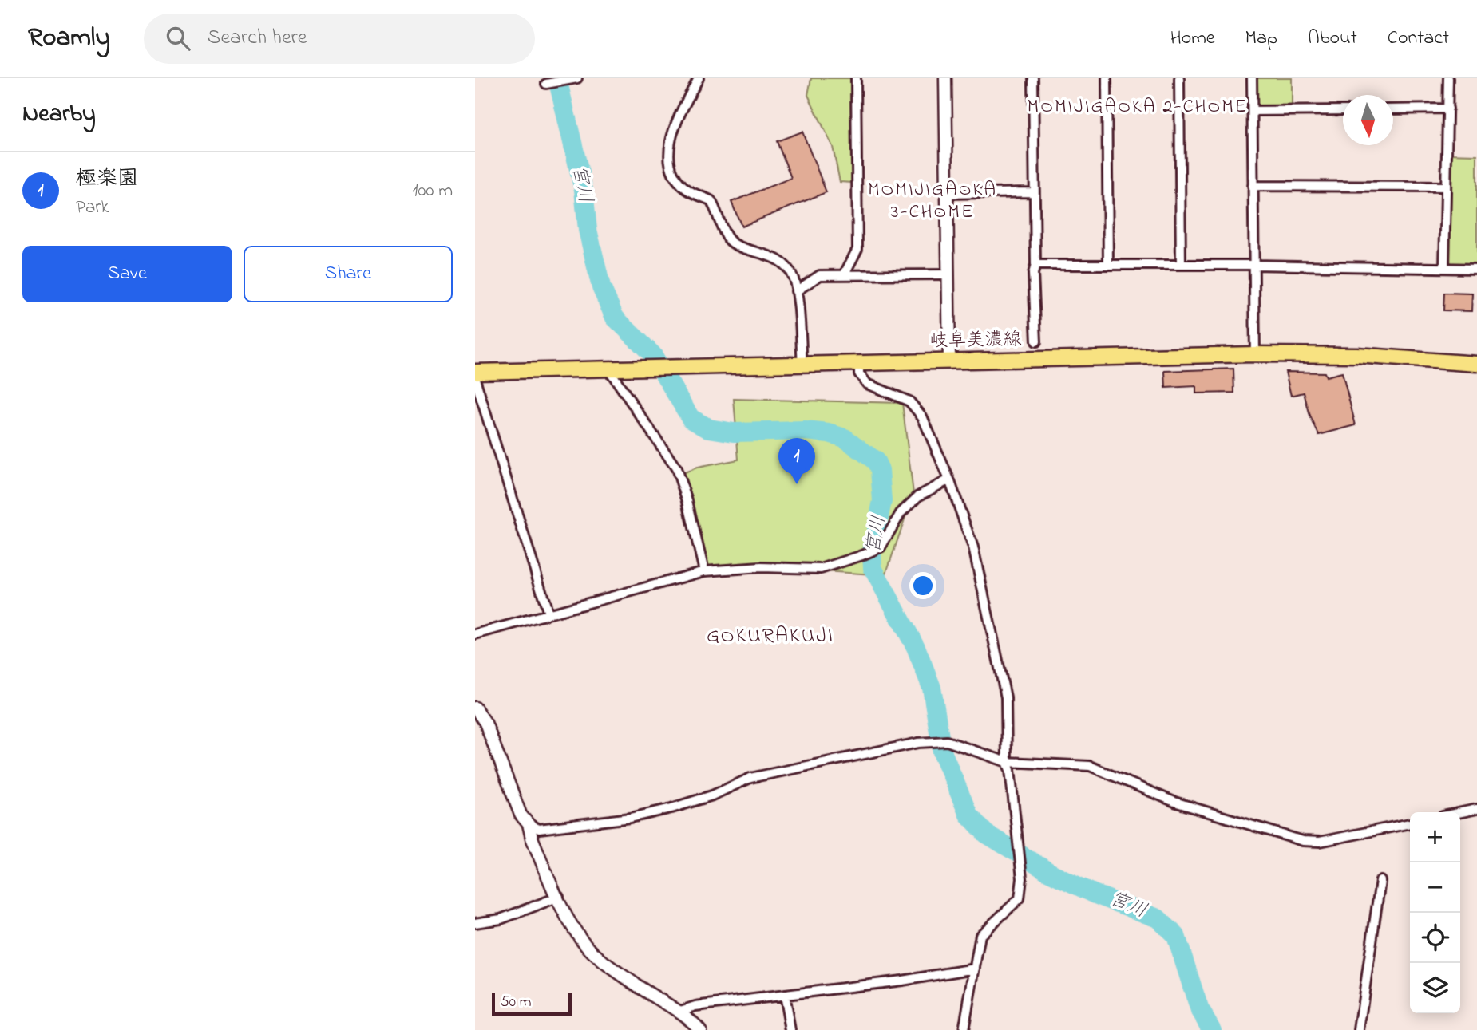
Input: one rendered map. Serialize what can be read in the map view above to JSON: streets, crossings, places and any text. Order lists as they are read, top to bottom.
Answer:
{
  "streets": {
    "main road": ["岐阜美濃線"]
  },
  "districts": ["MOMIJIGAOKA 2-CHOME", "MOMIJIGAOKA 3-CHOME", "GOKURAKUJI"],
  "water": ["宮川"],
  "scale_bar": "50 m",
  "north": "bottom",
  "page": {
    "header": "Roamly",
    "search": "Search here",
    "nav": [
      "Home",
      "Map",
      "About",
      "Contact"
    ],
    "heading": "Nearby",
    "list": [
      {
        "mark": "1",
        "name": "極楽園",
        "note": "Park",
        "value": "100 m"
      }
    ],
    "buttons": ["Save", "Share"],
    "pins": "1",
    "map_buttons": ["+", "−"],
    "scale": "50 m"
  }
}
